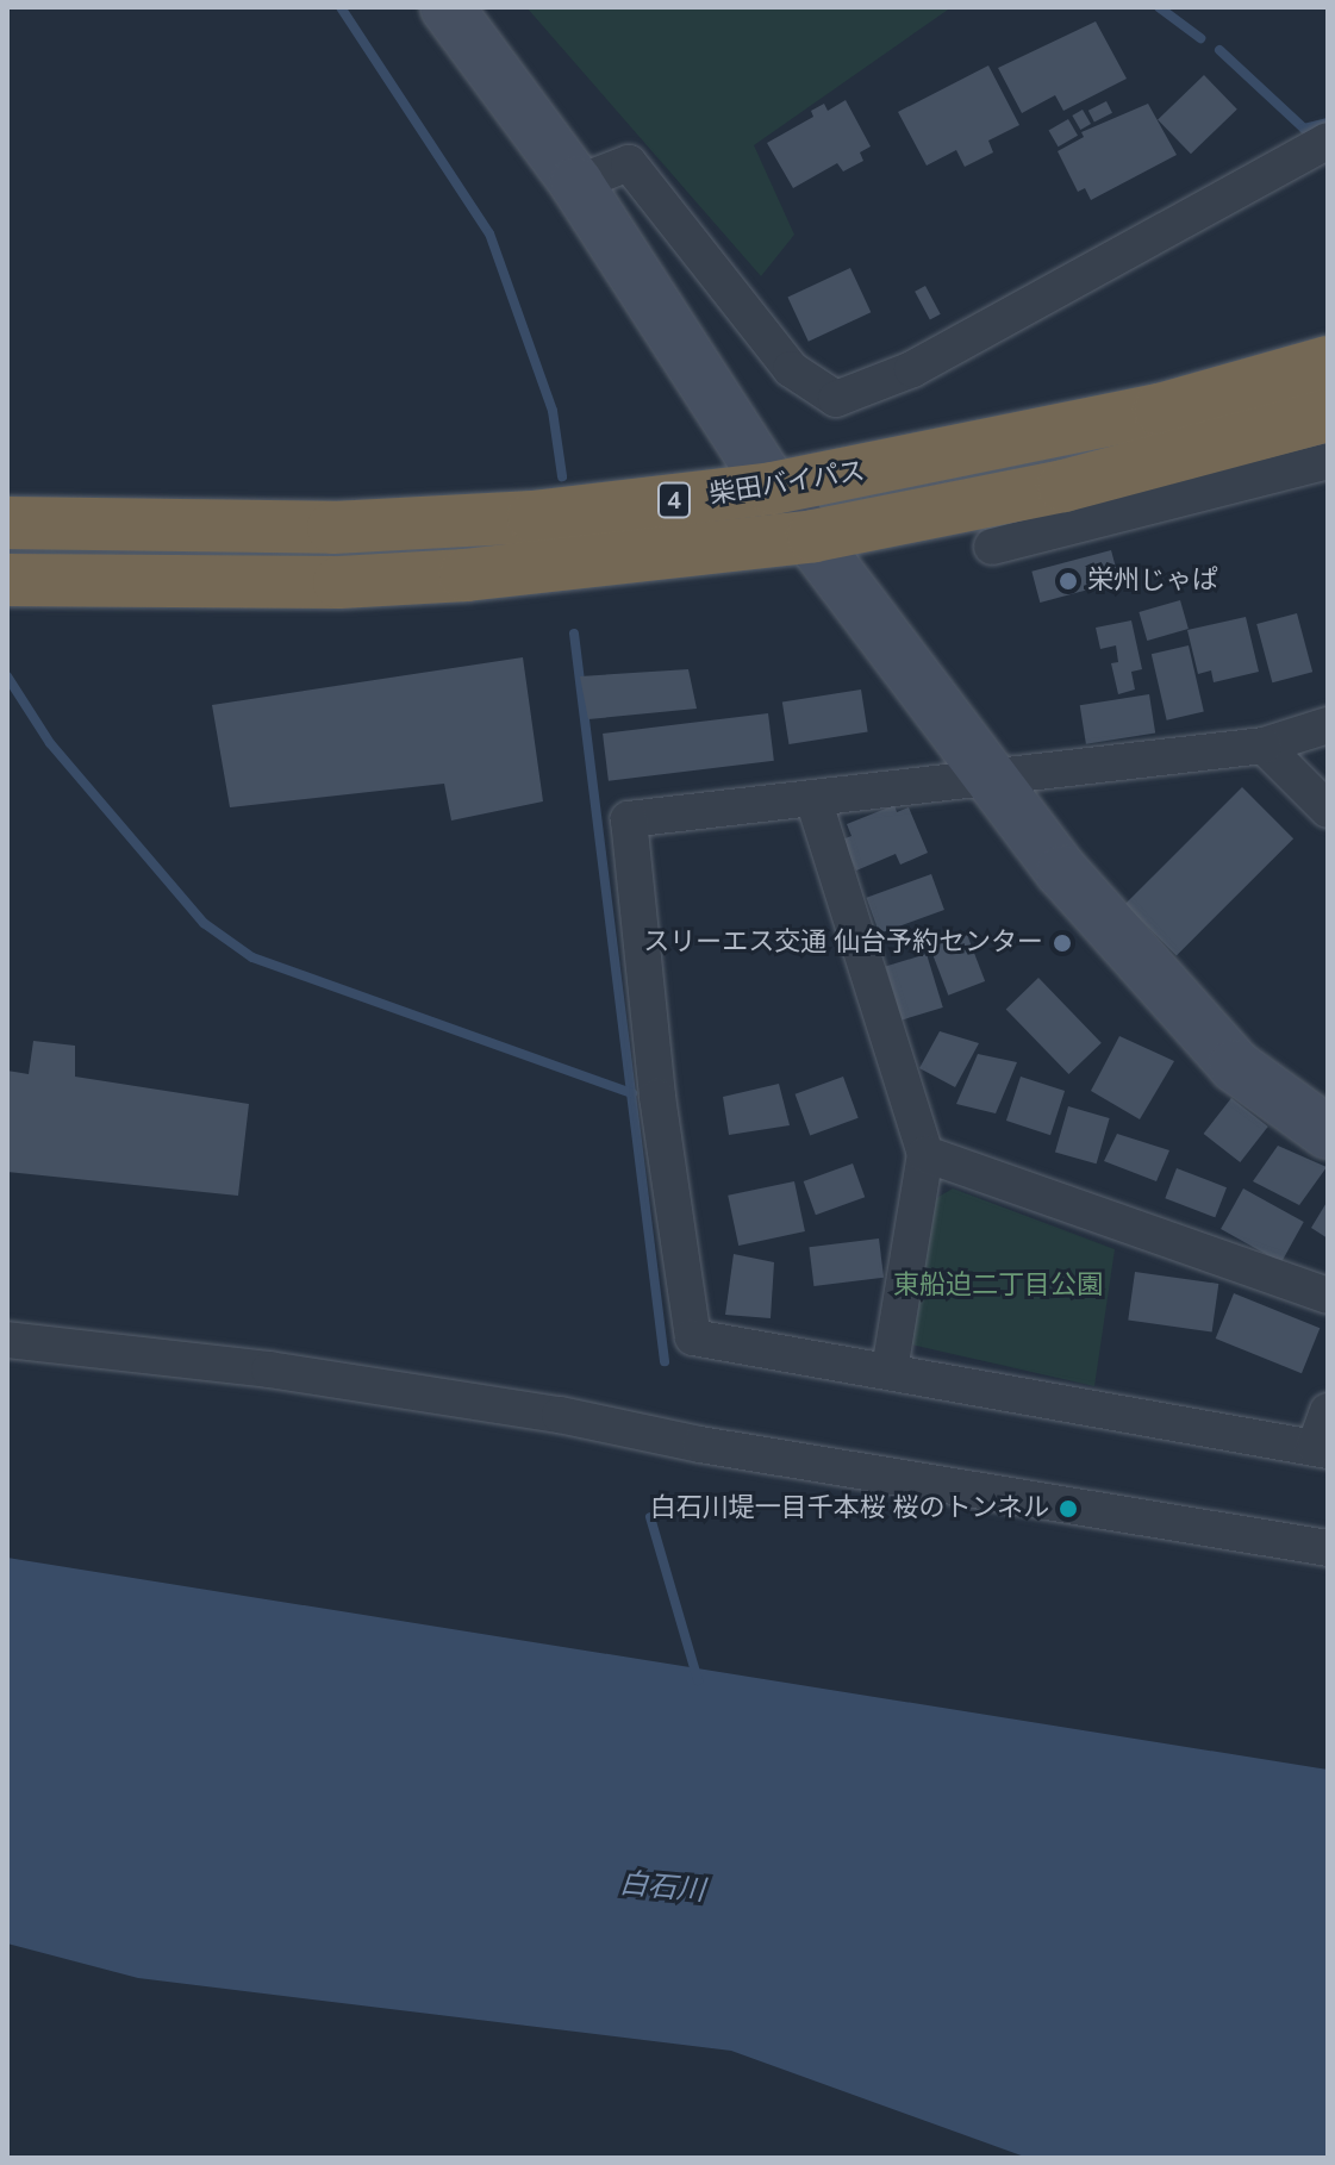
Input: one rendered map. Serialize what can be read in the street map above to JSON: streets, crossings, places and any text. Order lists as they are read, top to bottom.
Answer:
{
  "streets": {
    "highway": ["柴田バイパス", "4"]
  },
  "water": ["白石川"],
  "parks": ["東船迫二丁目公園"],
  "places": ["栄州じゃぱ", "スリーエス交通 仙台予約センター", "白石川堤一目千本桜 桜のトンネル"]
}
